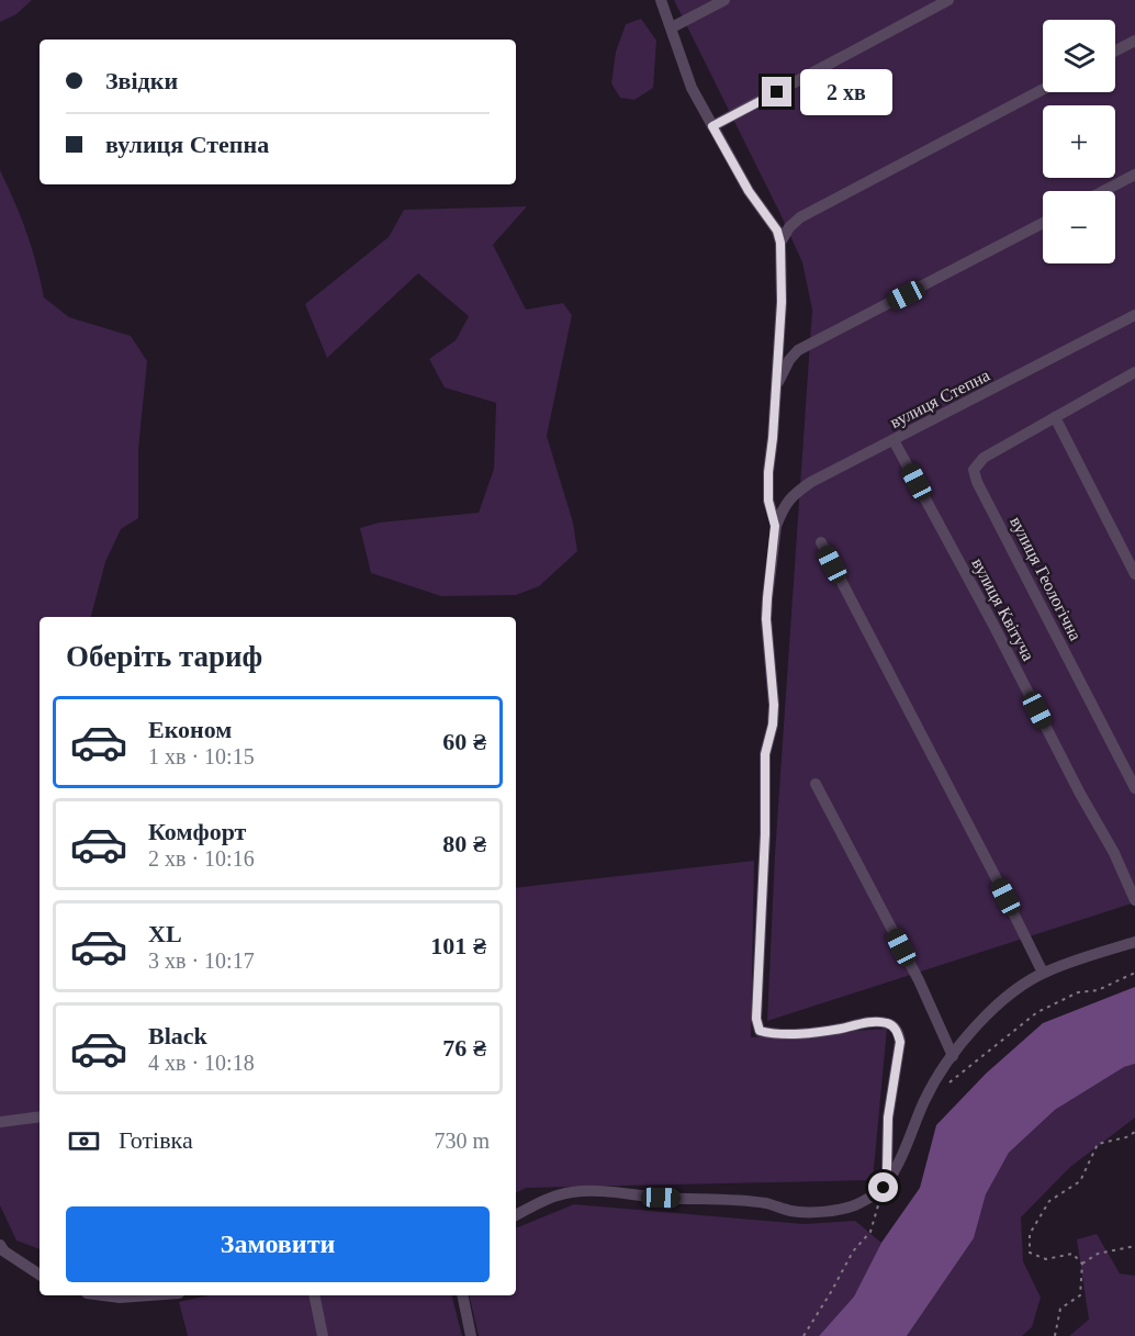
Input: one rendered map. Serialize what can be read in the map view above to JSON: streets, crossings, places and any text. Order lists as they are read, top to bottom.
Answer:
{
  "streets": {
    "street": ["вулиця Степна", "вулиця Геологічна", "вулиця Квітуча"]
  },
  "crossings": [
    ["вулиця Степна", "вулиця Квітуча"]
  ],
  "page": {
    "map_buttons": ["+", "−"],
    "banner": ["Звідки", "вулиця Степна"],
    "bubble": "2 хв",
    "heading": "Оберіть тариф",
    "list": [
      {
        "name": "Економ",
        "note": "1 хв · 10:15",
        "value": "60 ₴"
      },
      {
        "name": "Комфорт",
        "note": "2 хв · 10:16",
        "value": "80 ₴"
      },
      {
        "name": "XL",
        "note": "3 хв · 10:17",
        "value": "101 ₴"
      },
      {
        "name": "Black",
        "note": "4 хв · 10:18",
        "value": "76 ₴"
      }
    ],
    "pay": ["Готівка", "730 m"],
    "buttons": "Замовити"
  }
}
